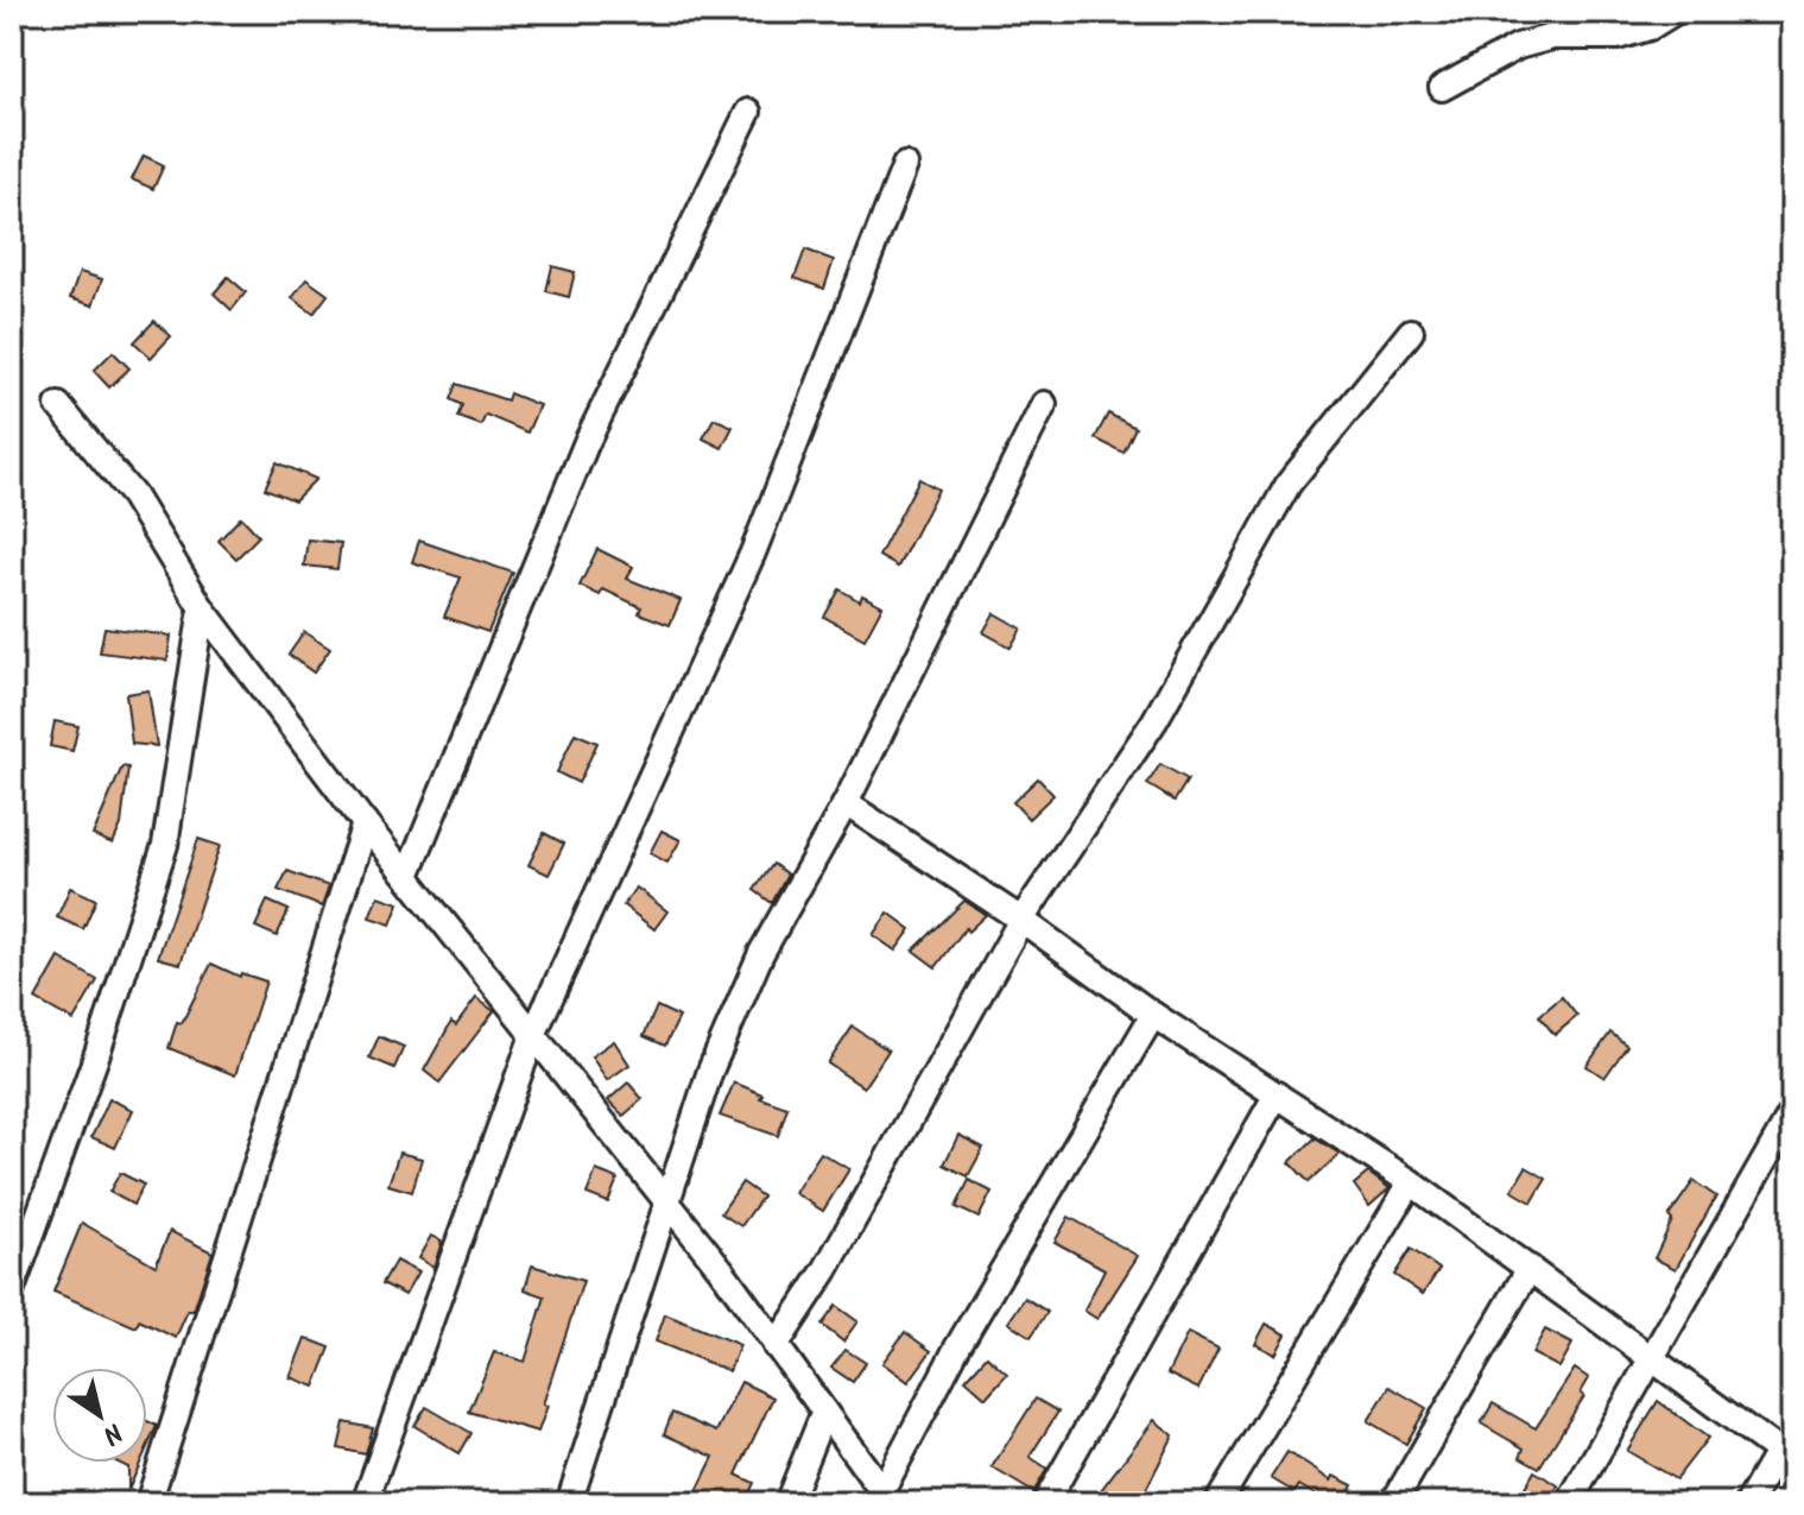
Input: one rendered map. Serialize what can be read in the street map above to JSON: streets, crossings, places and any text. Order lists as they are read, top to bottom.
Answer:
{
  "north": "bottom right"
}
